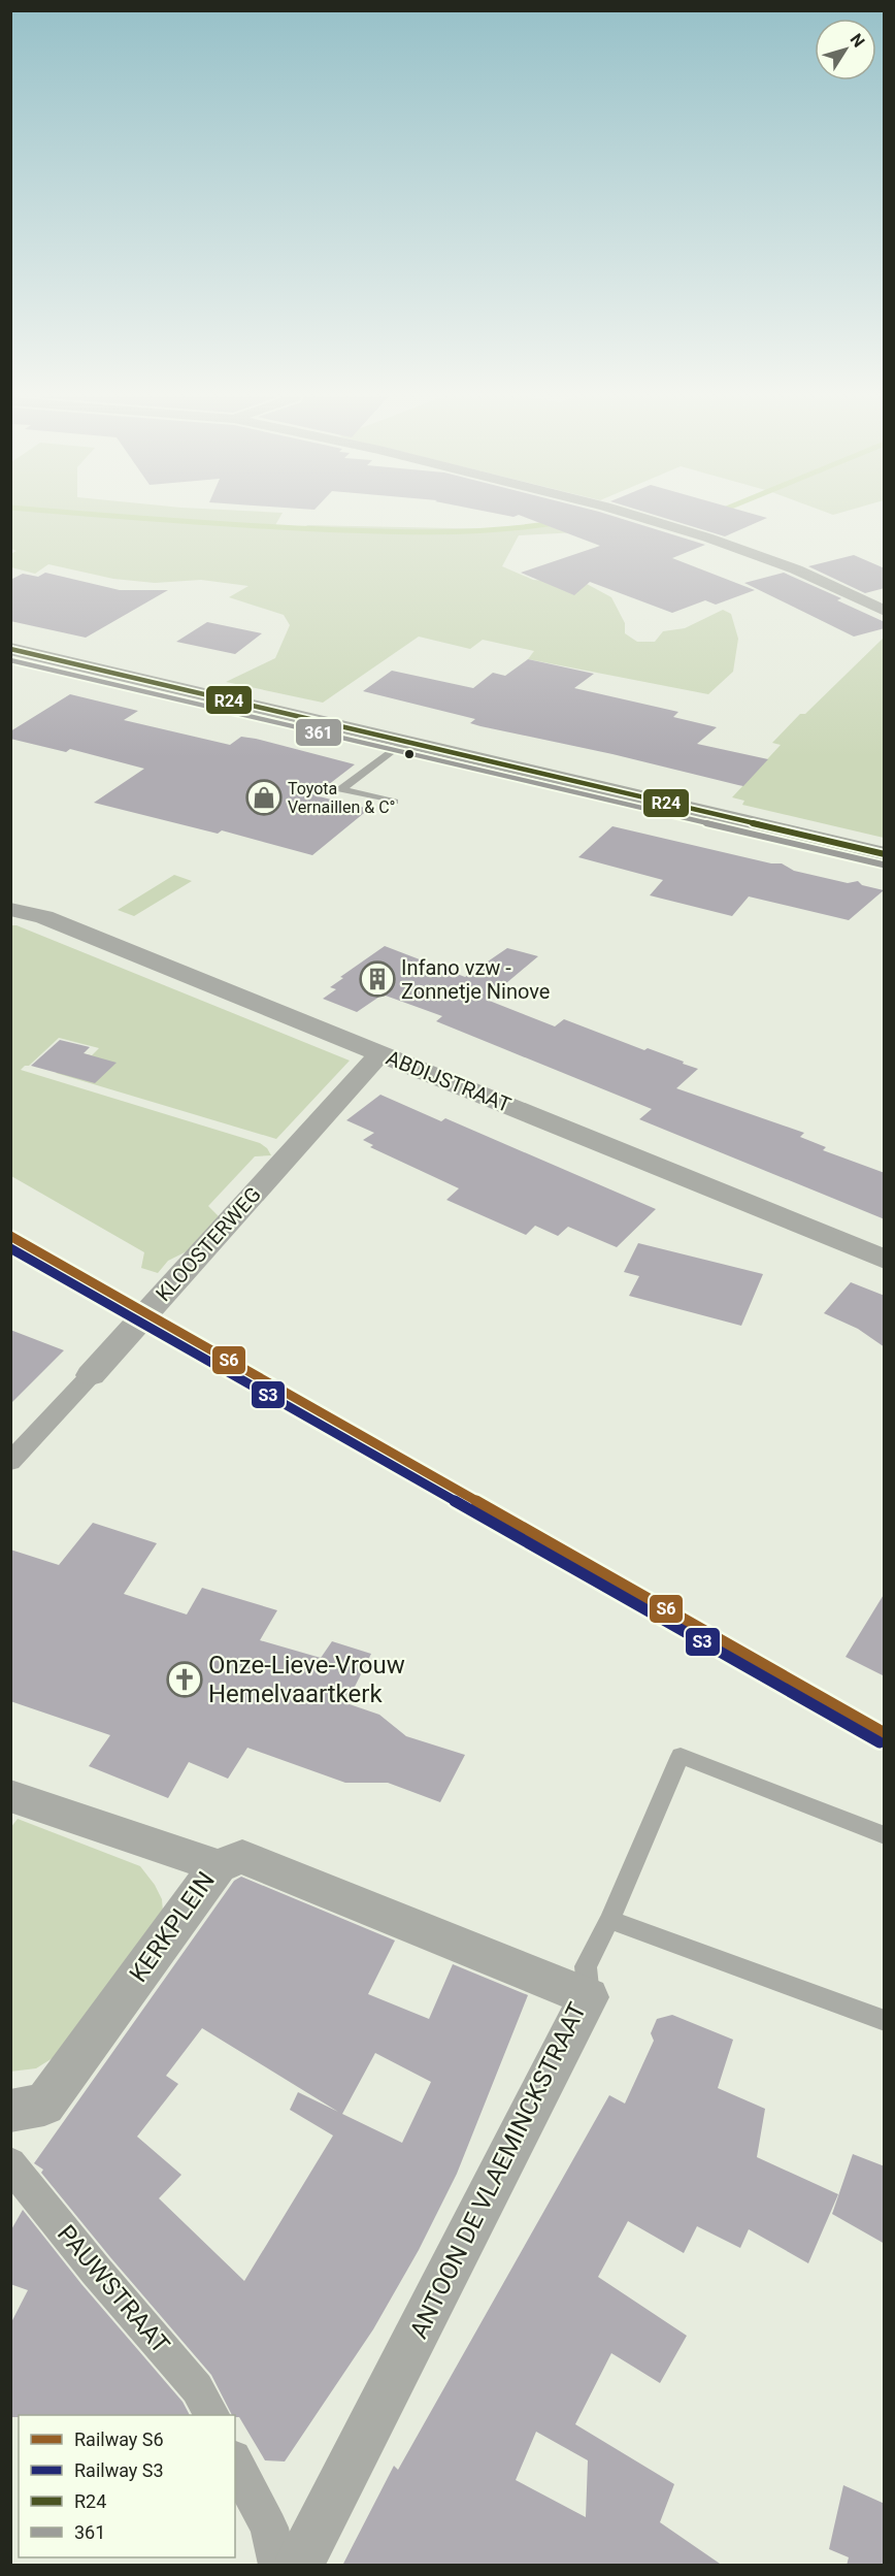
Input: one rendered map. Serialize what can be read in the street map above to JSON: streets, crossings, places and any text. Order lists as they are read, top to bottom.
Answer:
{
  "streets": {
    "street": [
      "ABDIJSTRAAT",
      "KLOOSTERWEG",
      "KERKPLEIN",
      "ANTOON DE VLAEMINCKSTRAAT",
      "PAUWSTRAAT"
    ]
  },
  "crossings": [
    ["ABDIJSTRAAT", "KLOOSTERWEG"],
    ["KERKPLEIN", "ANTOON DE VLAEMINCKSTRAAT"]
  ],
  "places": {
    "shop": ["Toyota Vernaillen & C°"],
    "building": ["Infano vzw - Zonnetje Ninove"],
    "church": ["Onze-Lieve-Vrouw Hemelvaartkerk"]
  },
  "lines": [
    "transit line R24",
    "transit line 361",
    "rail line S6",
    "rail line S3"
  ],
  "legend": [
    "Railway S6",
    "Railway S3",
    "R24",
    "361"
  ],
  "north": "top right"
}
